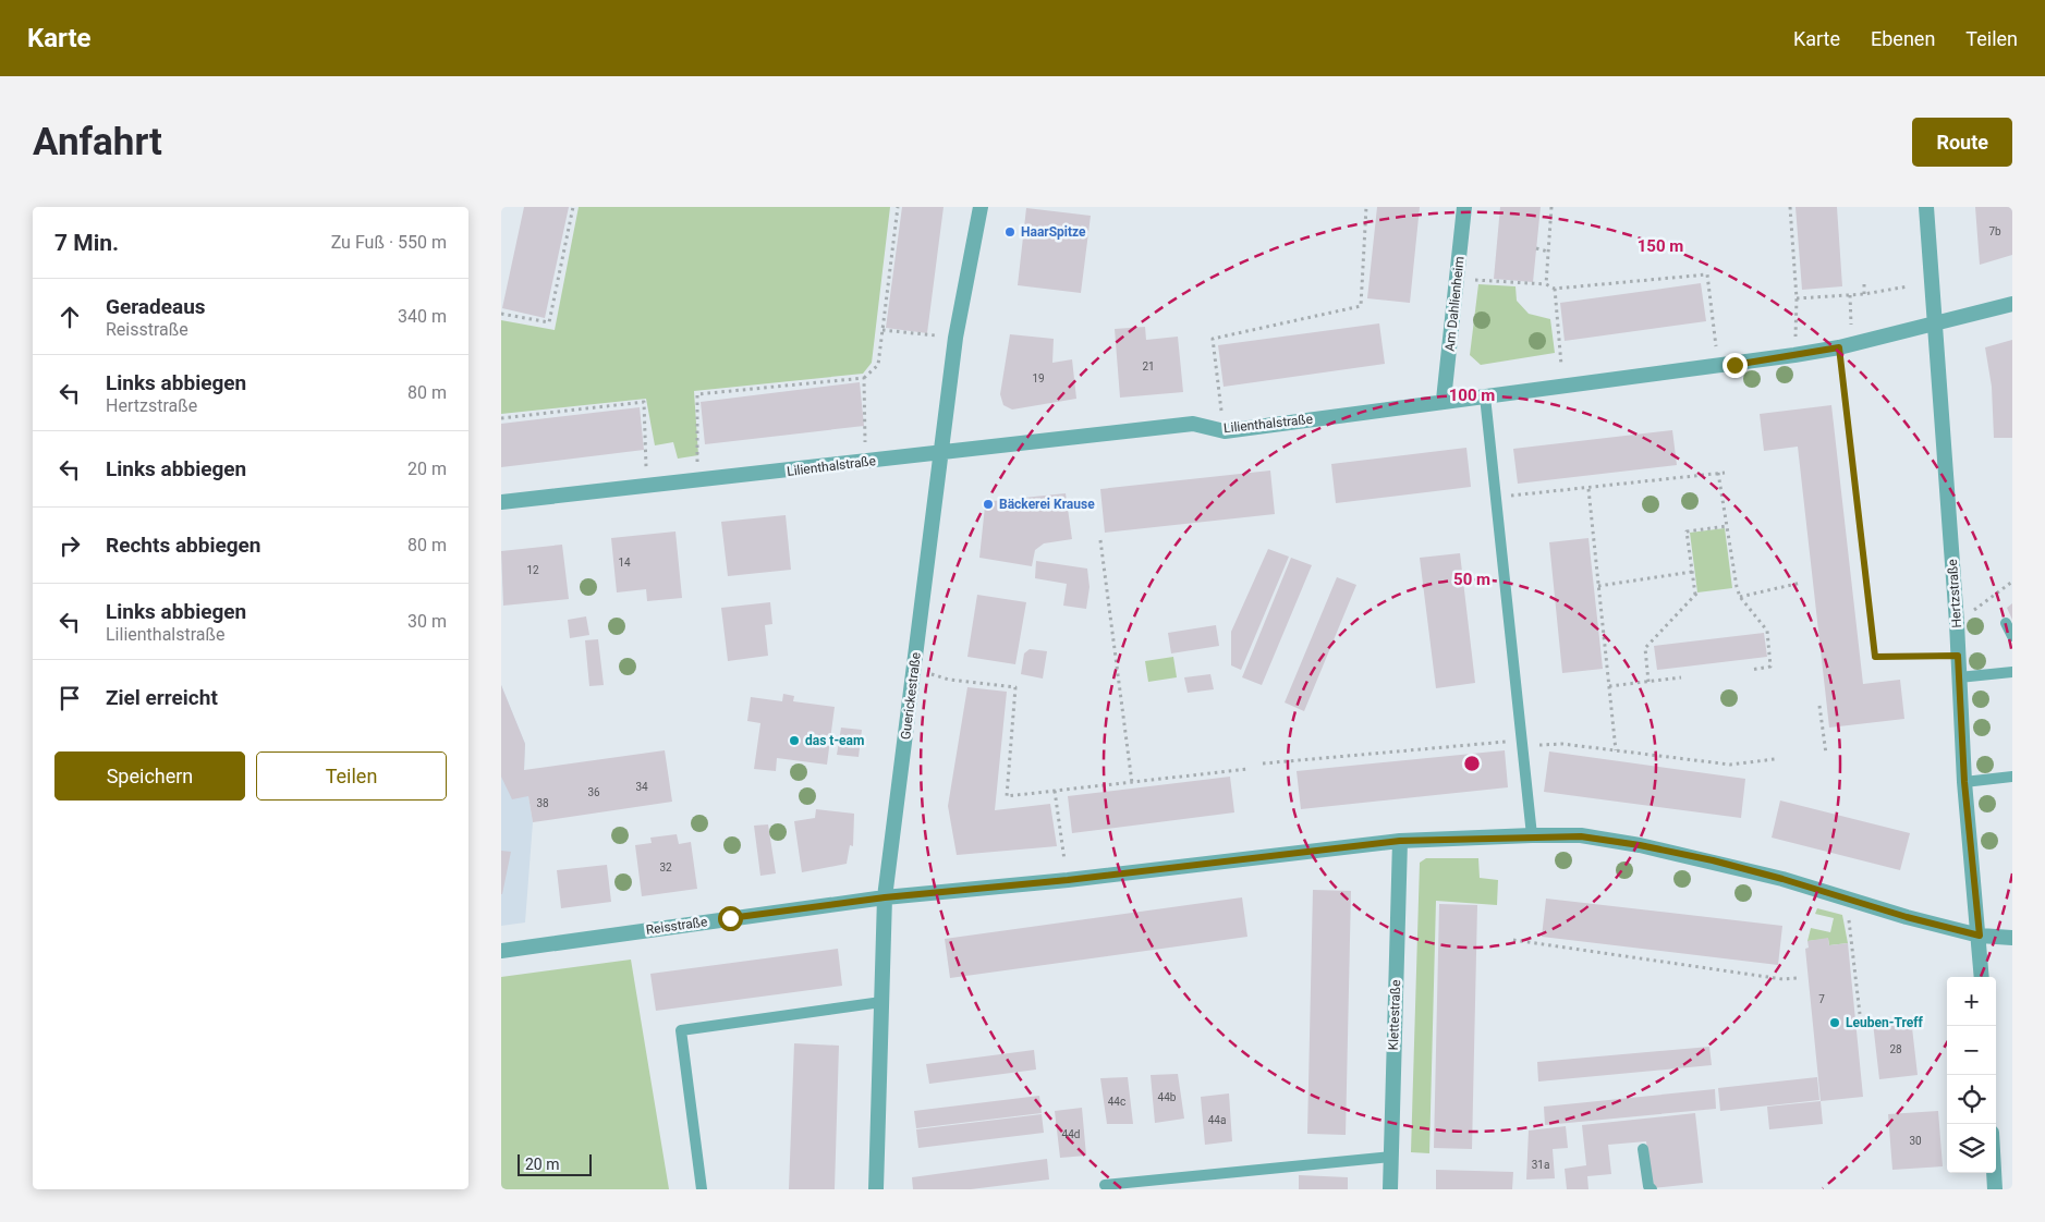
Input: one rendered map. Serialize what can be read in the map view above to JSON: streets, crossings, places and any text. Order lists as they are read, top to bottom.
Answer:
{
  "streets": {
    "street": [
      "Am Dahlienheim",
      "Lilienthalstraße",
      "Hertzstraße",
      "Guerickestraße",
      "Reisstraße",
      "Klettestraße"
    ]
  },
  "crossings": [
    ["Am Dahlienheim", "Lilienthalstraße"],
    ["Lilienthalstraße", "Hertzstraße"],
    ["Lilienthalstraße", "Guerickestraße"],
    ["Hertzstraße", "Reisstraße"],
    ["Guerickestraße", "Reisstraße"],
    ["Reisstraße", "Klettestraße"]
  ],
  "places": [
    "HaarSpitze",
    "Bäckerei Krause",
    "das t-eam",
    "Leuben-Treff"
  ],
  "house_numbers": [
    "7b",
    "21",
    "19",
    "14",
    "12",
    "34",
    "36",
    "38",
    "32",
    "7",
    "28",
    "44b",
    "44c",
    "44a",
    "44d",
    "30",
    "31a"
  ],
  "scale_bar": "20 m",
  "page": {
    "header": "Karte",
    "nav": ["Karte", "Ebenen", "Teilen"],
    "buttons": [
      "Route",
      ["Speichern", "Teilen"]
    ],
    "title": "Anfahrt",
    "heading": ["7 Min.", "Zu Fuß · 550 m"],
    "list": [
      ["Geradeaus", "Reisstraße", "340 m"],
      ["Links abbiegen", "Hertzstraße", "80 m"],
      ["Links abbiegen", "20 m"],
      ["Rechts abbiegen", "80 m"],
      ["Links abbiegen", "Lilienthalstraße", "30 m"],
      "Ziel erreicht"
    ],
    "map_buttons": ["+", "−"],
    "scale": "20 m"
  },
  "rings": ["150 m", "100 m", "50 m"]
}
